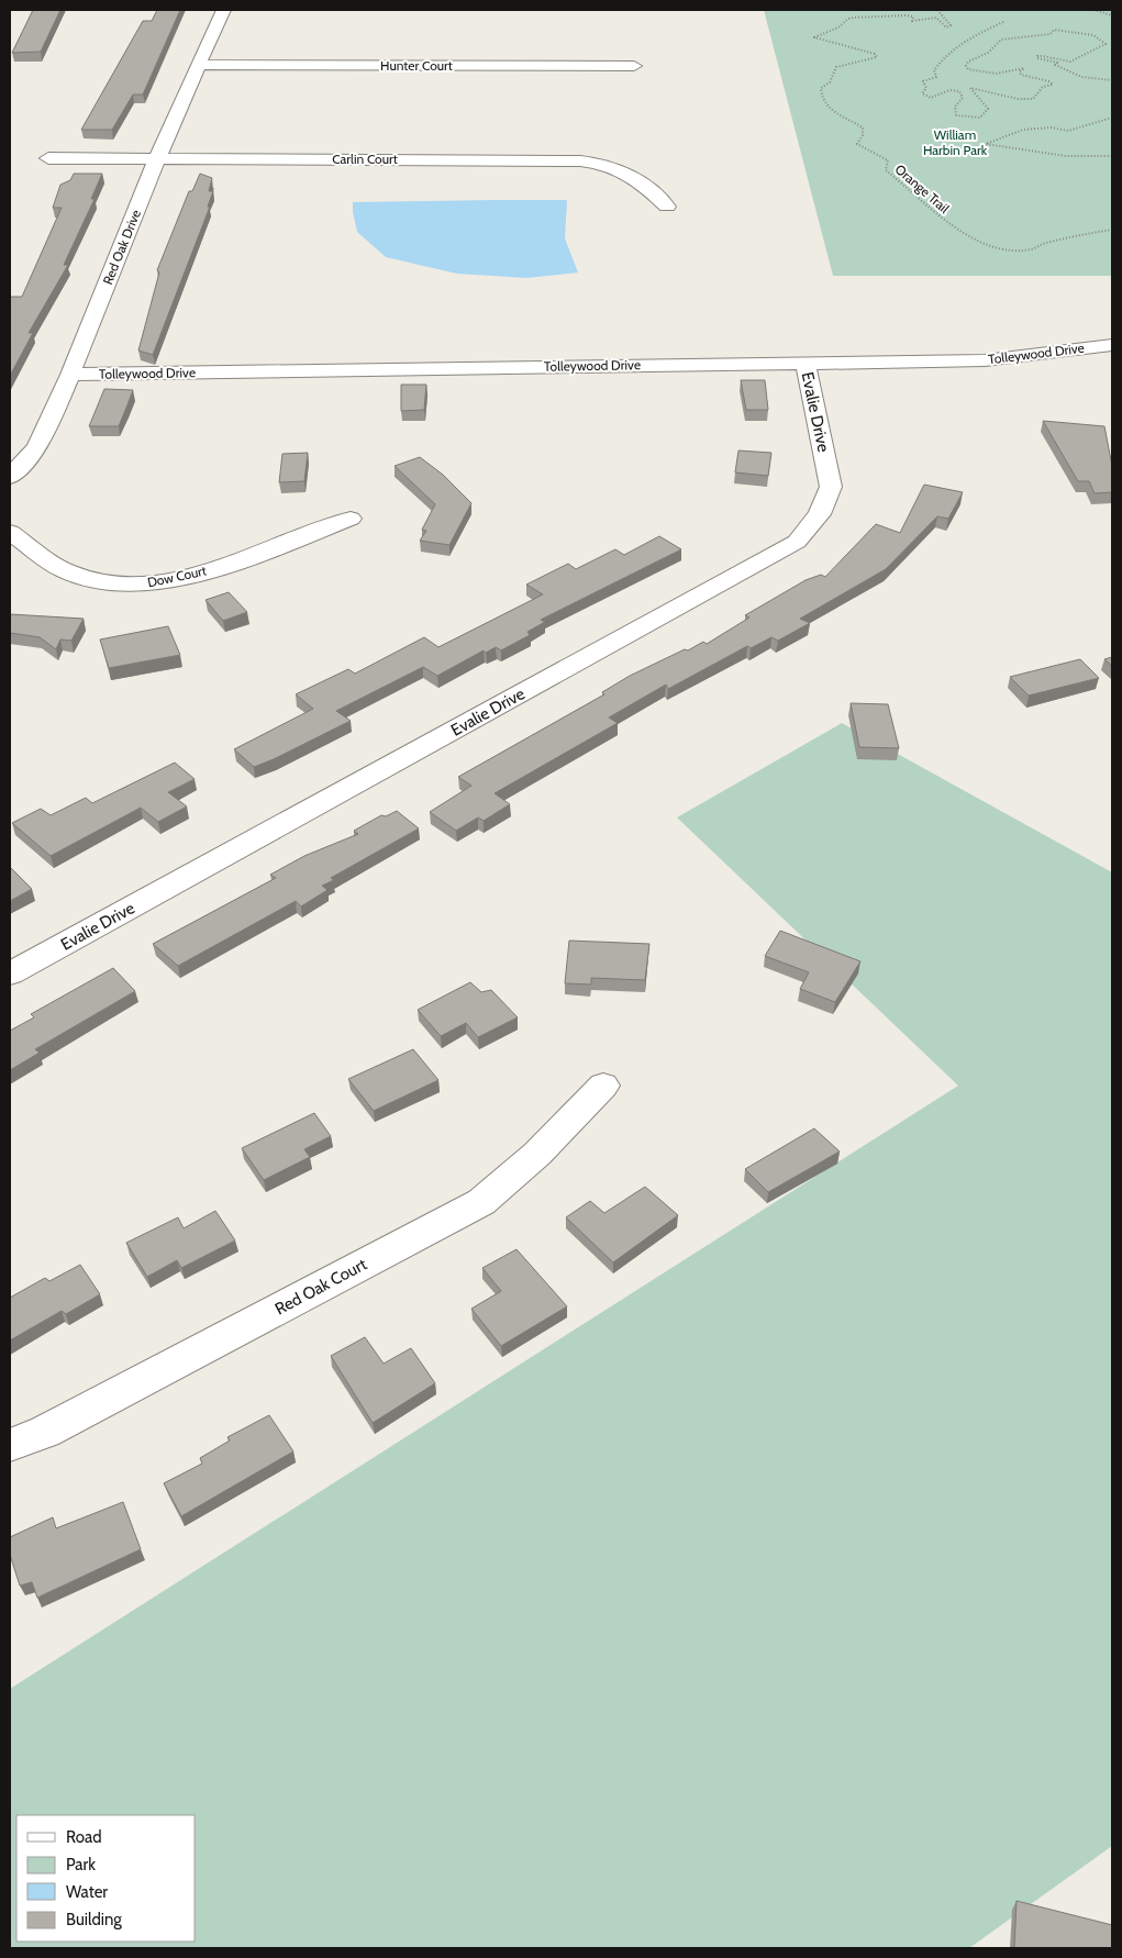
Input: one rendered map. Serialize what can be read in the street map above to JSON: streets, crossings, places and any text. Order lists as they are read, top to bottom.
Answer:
{
  "streets": {
    "street": [
      "Hunter Court",
      "Carlin Court",
      "Red Oak Drive",
      "Tolleywood Drive",
      "Evalie Drive",
      "Dow Court",
      "Red Oak Court"
    ],
    "path": ["Orange Trail"]
  },
  "crossings": [
    ["Hunter Court", "Red Oak Drive"],
    ["Carlin Court", "Red Oak Drive"],
    ["Red Oak Drive", "Tolleywood Drive"],
    ["Tolleywood Drive", "Evalie Drive"]
  ],
  "parks": ["William Harbin Park"],
  "legend": [
    "Road",
    "Park",
    "Water",
    "Building"
  ]
}
